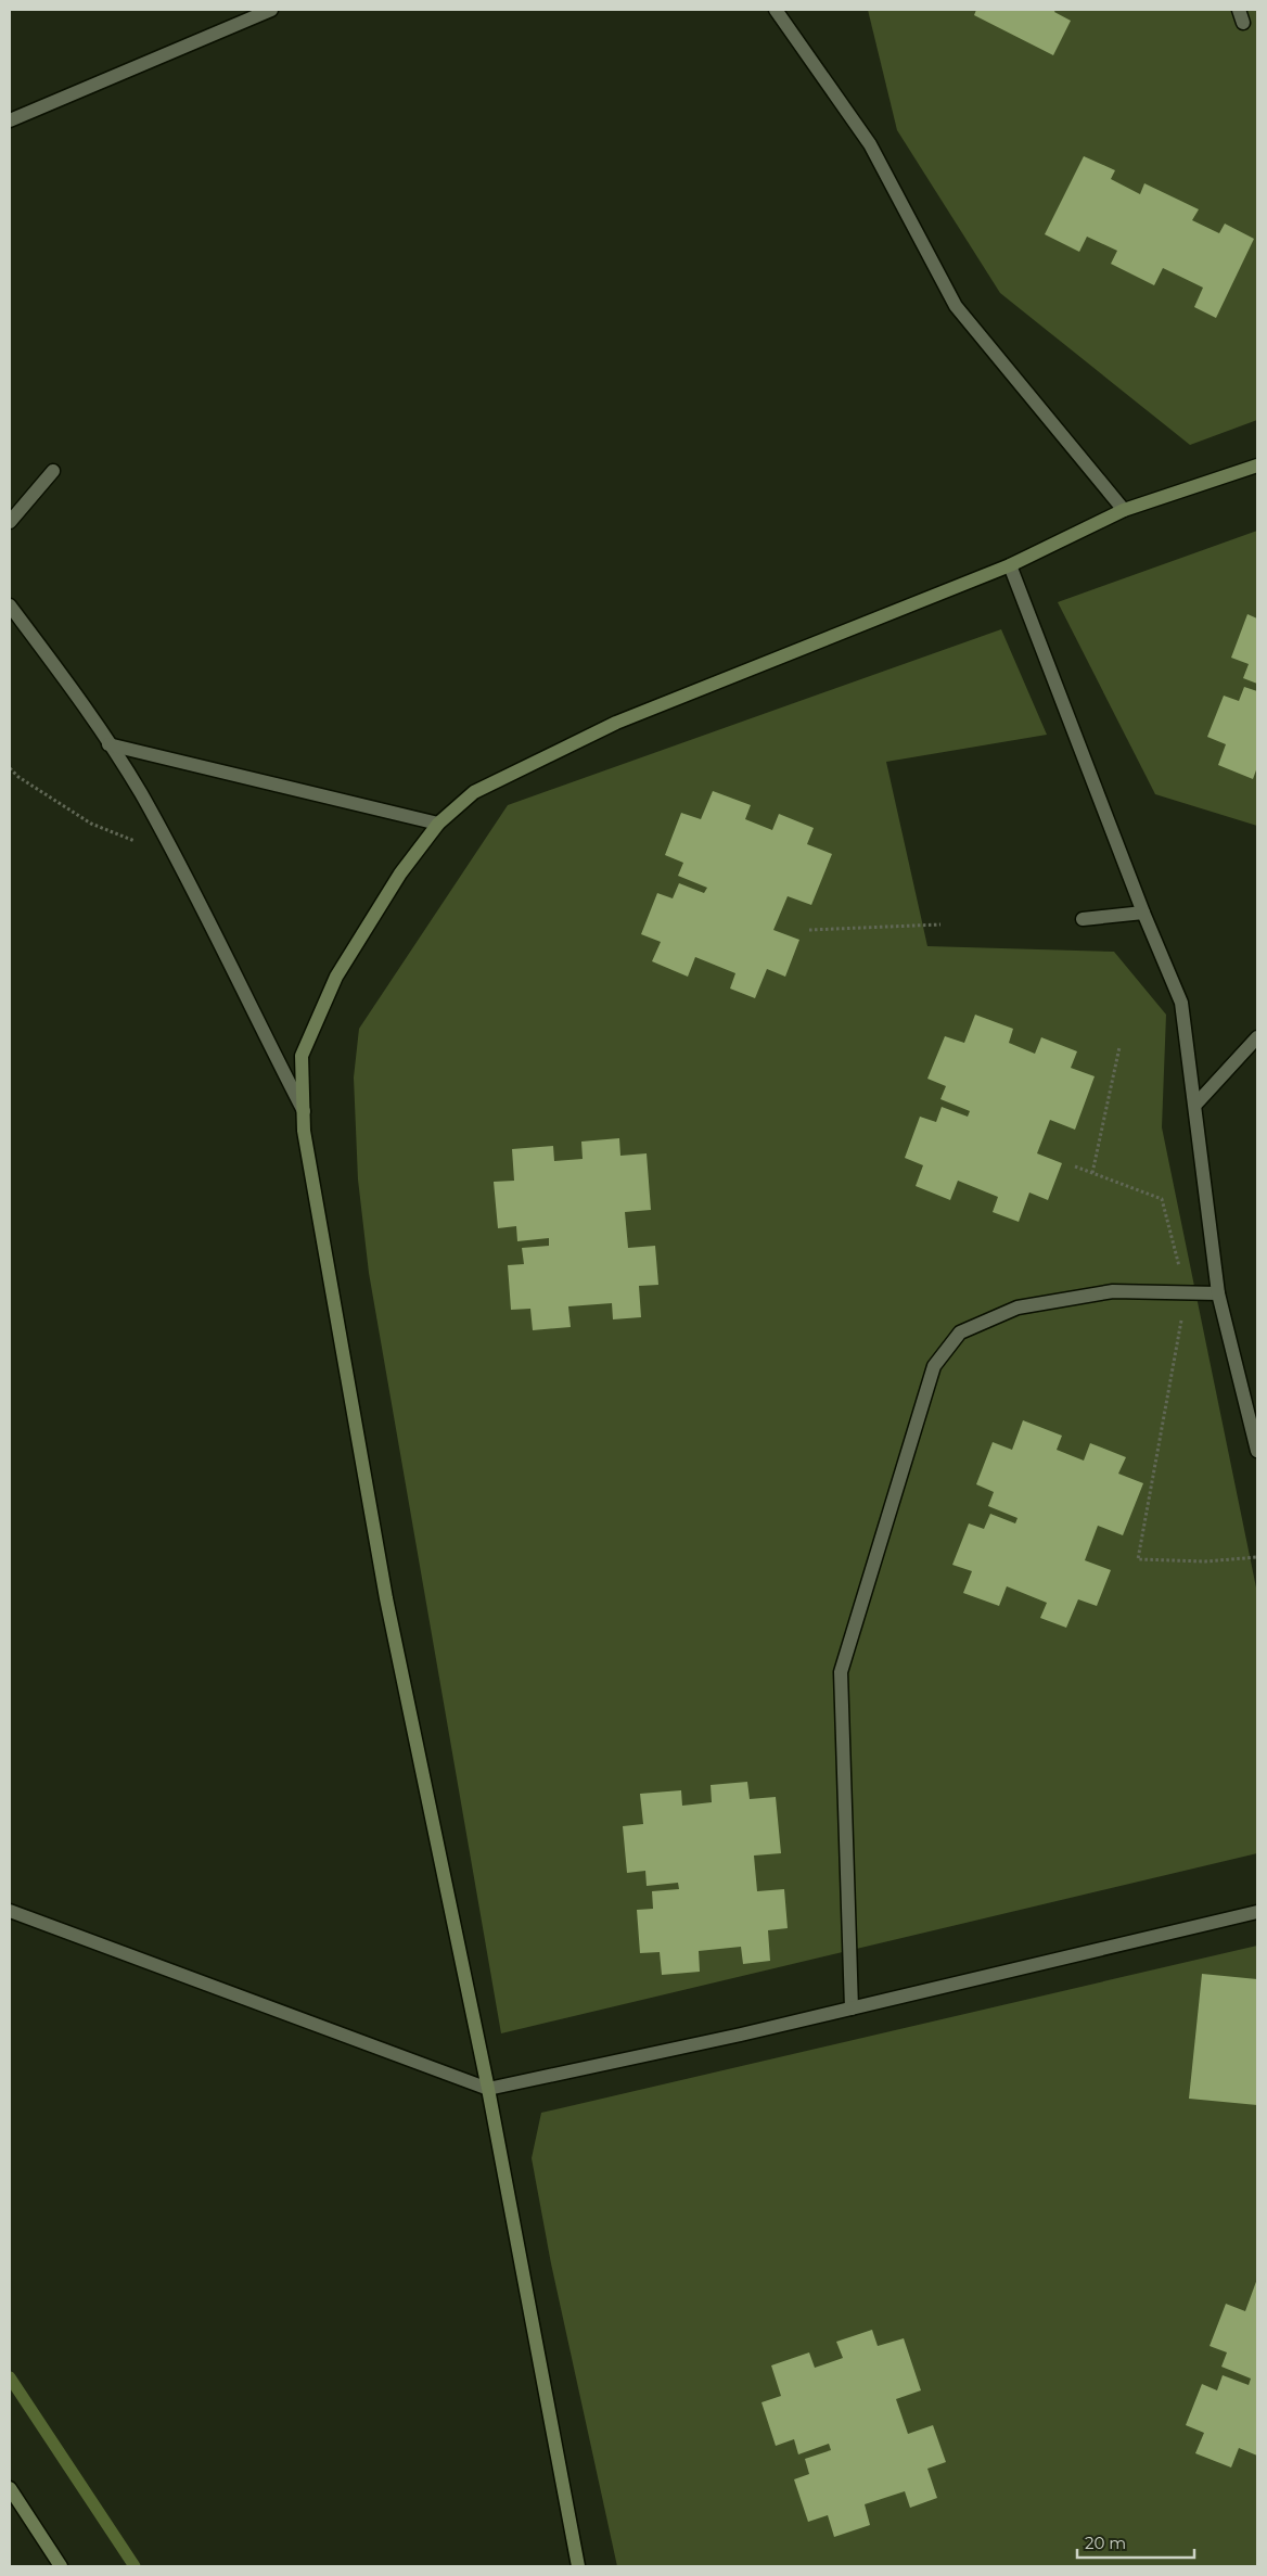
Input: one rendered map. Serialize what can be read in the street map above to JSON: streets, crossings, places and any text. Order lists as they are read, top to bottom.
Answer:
{
  "scale_bar": "20 m"
}
